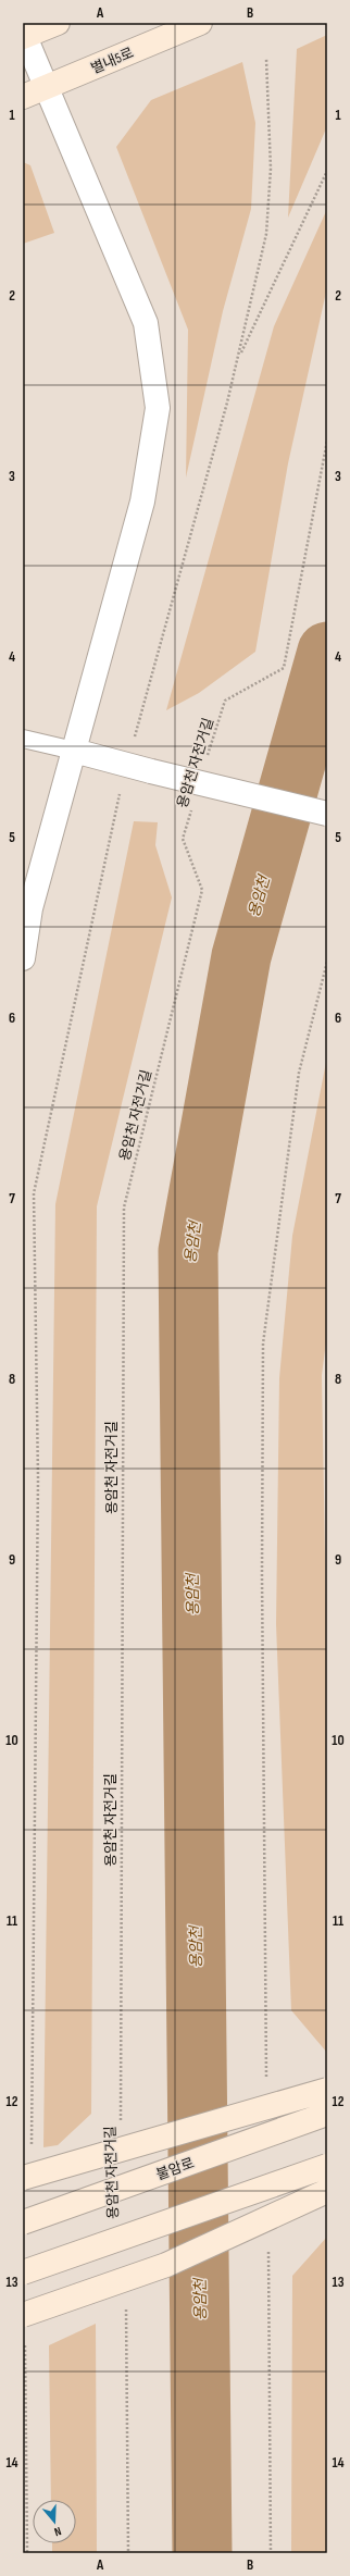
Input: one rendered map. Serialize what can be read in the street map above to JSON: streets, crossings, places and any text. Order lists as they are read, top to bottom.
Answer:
{
  "streets": {
    "street": ["별내5로", "불암로"],
    "path": ["용암천 자전거길"]
  },
  "water": ["용암천"],
  "north": "bottom",
  "grid": {
    "columns": ["A", "B"],
    "rows": [
      "1",
      "2",
      "3",
      "4",
      "5",
      "6",
      "7",
      "8",
      "9",
      "10",
      "11",
      "12",
      "13",
      "14"
    ]
  }
}
